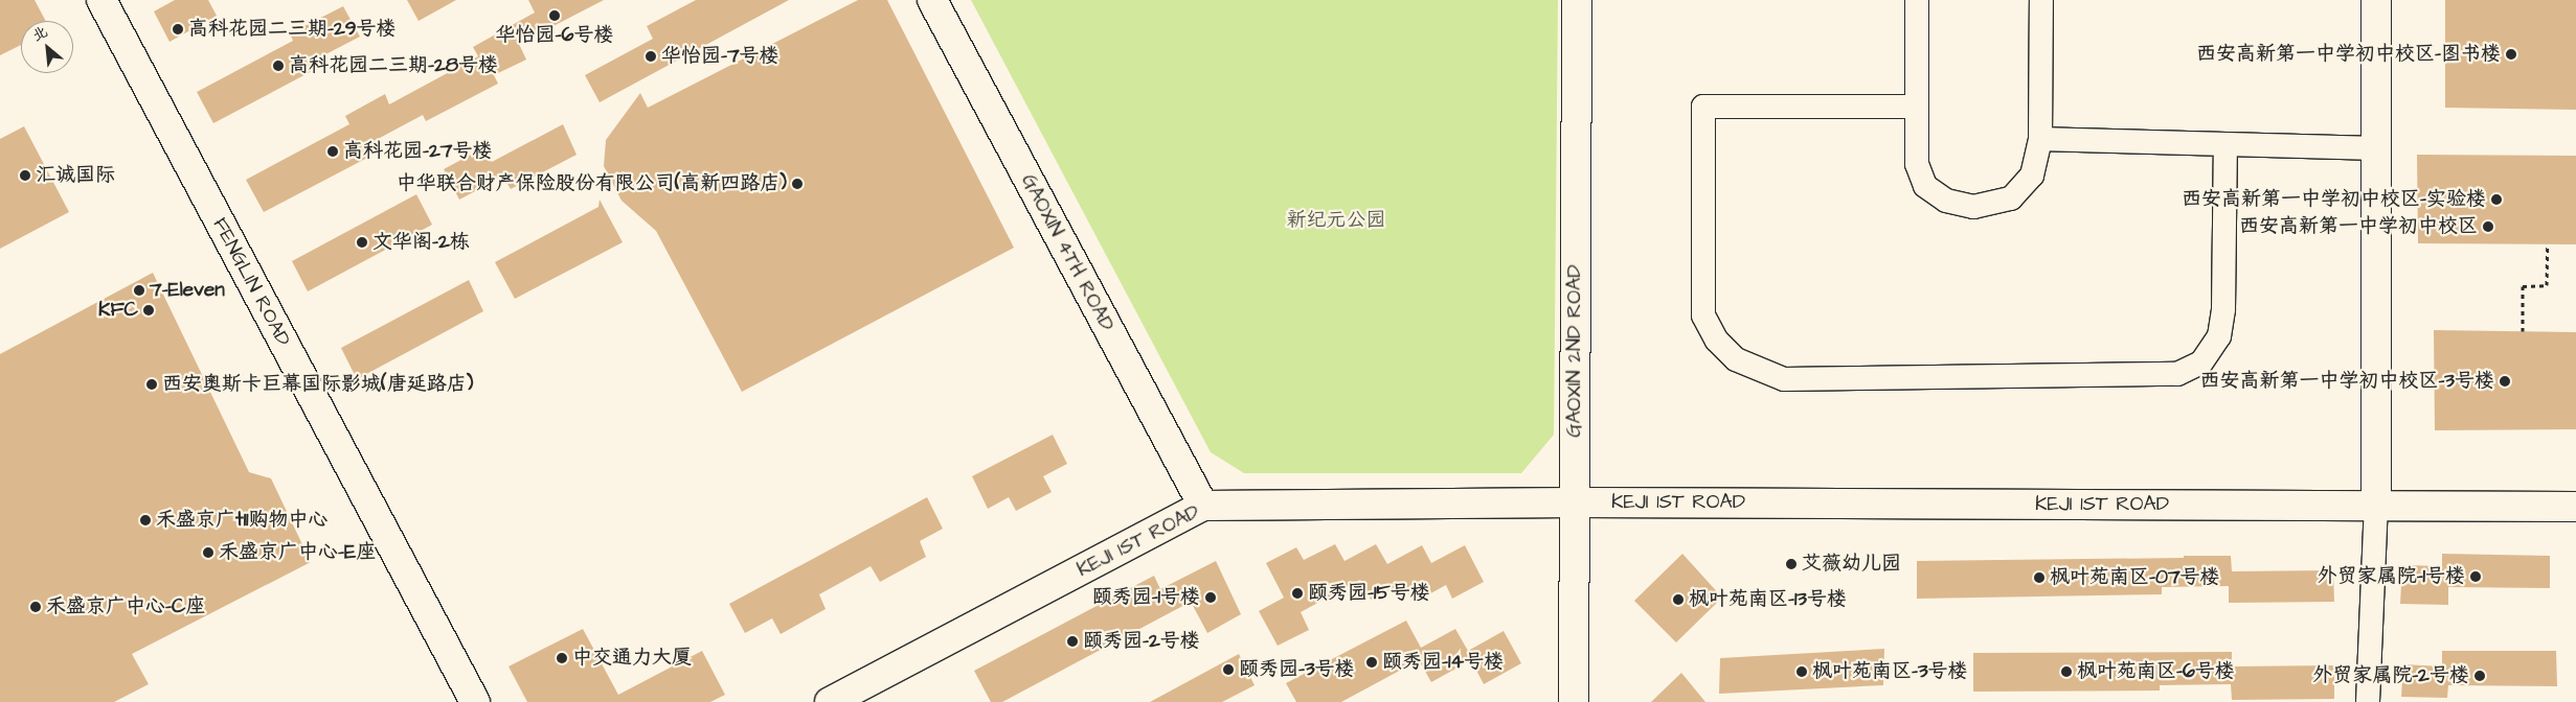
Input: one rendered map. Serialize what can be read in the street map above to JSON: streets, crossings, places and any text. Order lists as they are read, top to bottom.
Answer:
{
  "streets": {
    "street": [
      "GAOXIN 4TH ROAD",
      "FENGLIN ROAD",
      "GAOXIN 2ND ROAD",
      "KEJI 1ST ROAD"
    ]
  },
  "crossings": [
    ["GAOXIN 4TH ROAD", "KEJI 1ST ROAD"],
    ["GAOXIN 2ND ROAD", "KEJI 1ST ROAD"]
  ],
  "parks": ["新纪元公园"],
  "places": [
    "华怡园-6号楼",
    "高科花园二三期-29号楼",
    "西安高新第一中学初中校区-图书楼",
    "华怡园-7号楼",
    "高科花园二三期-28号楼",
    "高科花园-27号楼",
    "汇诚国际",
    "中华联合财产保险股份有限公司(高新四路店)",
    "西安高新第一中学初中校区-实验楼",
    "西安高新第一中学初中校区",
    "文华阁-2栋",
    "7-Eleven",
    "KFC",
    "西安高新第一中学初中校区-3号楼",
    "西安奥斯卡巨幕国际影城(唐延路店)",
    "禾盛京广t11购物中心",
    "禾盛京广中心-E座",
    "艾薇幼儿园",
    "外贸家属院-1号楼",
    "枫叶苑南区-07号楼",
    "颐秀园-15号楼",
    "颐秀园-1号楼",
    "枫叶苑南区-13号楼",
    "禾盛京广中心-C座",
    "颐秀园-2号楼",
    "中交通力大厦",
    "颐秀园-14号楼",
    "颐秀园-3号楼",
    "枫叶苑南区-3号楼",
    "枫叶苑南区-6号楼",
    "外贸家属院-2号楼"
  ],
  "north": "top left"
}
